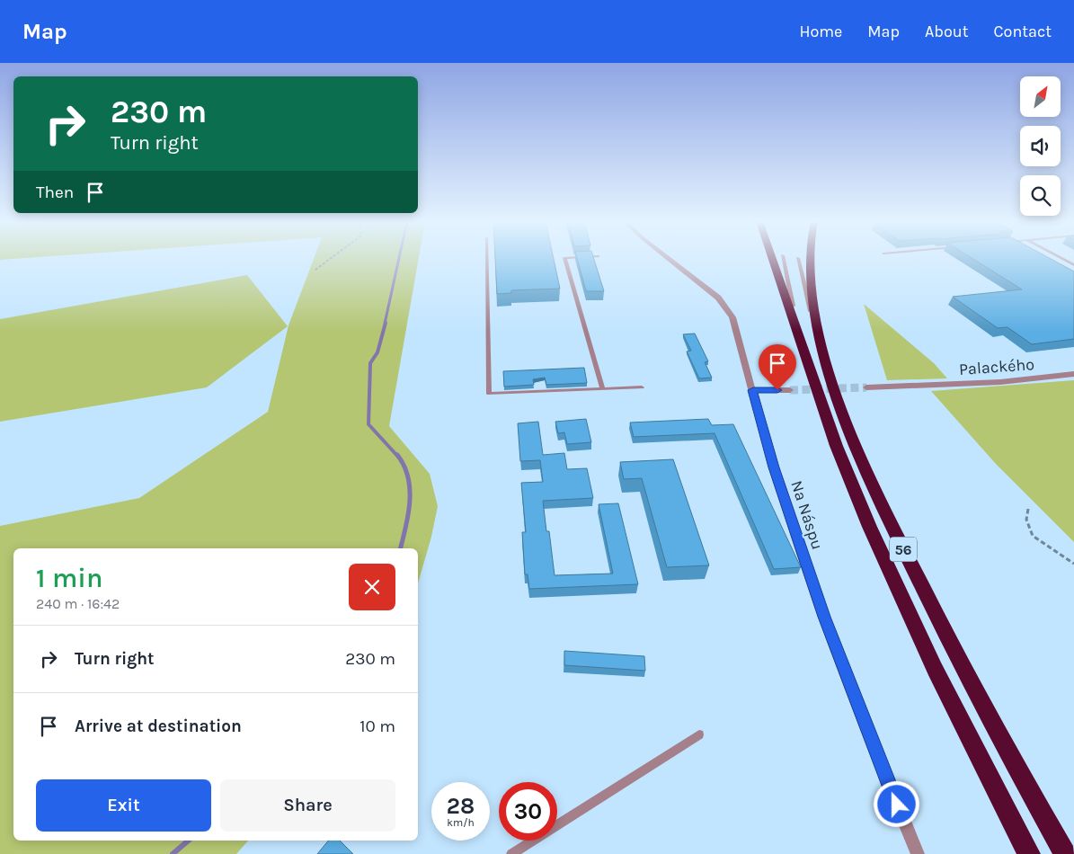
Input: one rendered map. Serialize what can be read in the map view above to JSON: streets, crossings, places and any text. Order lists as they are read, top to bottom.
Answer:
{
  "streets": {
    "highway": ["56"],
    "street": ["Palackého", "Na Náspu"]
  },
  "north": "top right",
  "page": {
    "header": "Map",
    "nav": [
      "Home",
      "Map",
      "About",
      "Contact"
    ],
    "turn": ["230 m", "Turn right"],
    "then": "Then",
    "heading": ["1 min", "240 m · 16:42"],
    "list": [
      {
        "name": "Turn right",
        "value": "230 m"
      },
      {
        "name": "Arrive at destination",
        "value": "10 m"
      }
    ],
    "buttons": ["Exit", "Share"],
    "speed": "28 km/h",
    "limit": "30"
  }
}
